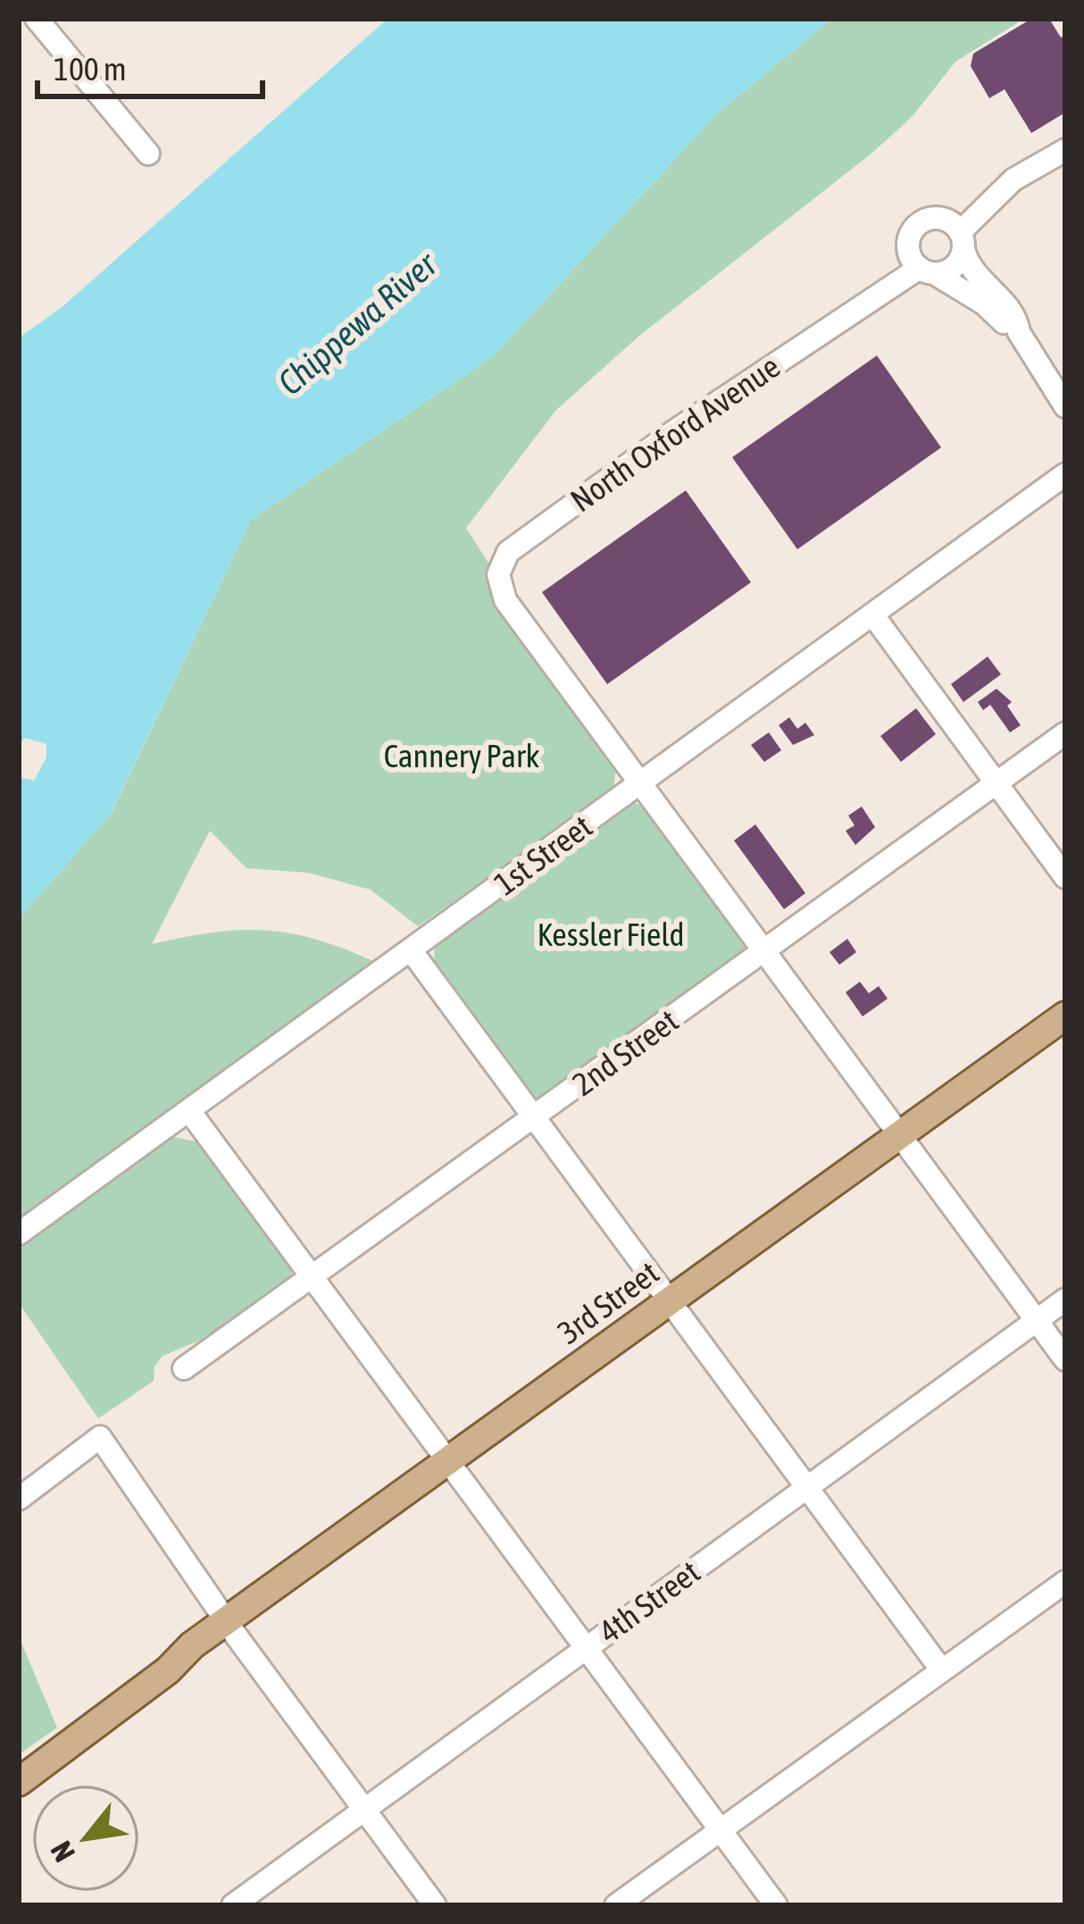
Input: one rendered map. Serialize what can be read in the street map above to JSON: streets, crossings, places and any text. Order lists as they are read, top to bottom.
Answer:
{
  "streets": {
    "main road": ["3rd Street"],
    "street": [
      "North Oxford Avenue",
      "1st Street",
      "2nd Street",
      "4th Street"
    ]
  },
  "crossings": [
    ["North Oxford Avenue", "1st Street"]
  ],
  "water": ["Chippewa River"],
  "parks": ["Cannery Park", "Kessler Field"],
  "scale_bar": "100 m",
  "north": "bottom left"
}
